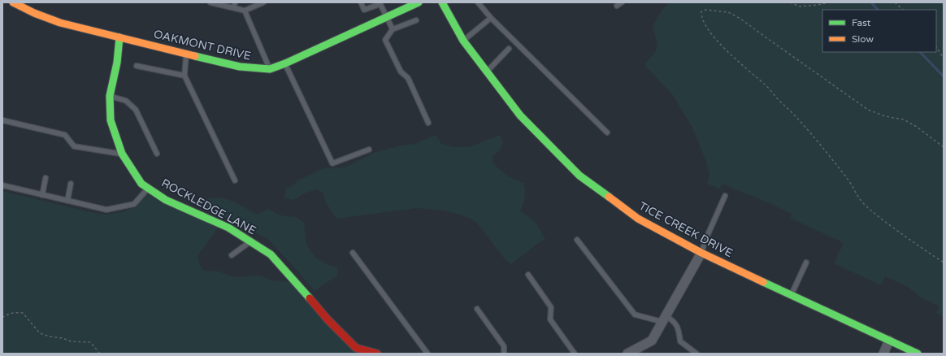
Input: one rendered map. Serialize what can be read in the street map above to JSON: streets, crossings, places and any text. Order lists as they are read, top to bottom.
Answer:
{
  "streets": {
    "street": ["OAKMONT DRIVE", "ROCKLEDGE LANE", "TICE CREEK DRIVE"]
  },
  "crossings": [
    ["OAKMONT DRIVE", "ROCKLEDGE LANE"]
  ],
  "legend": ["Fast", "Slow"]
}
